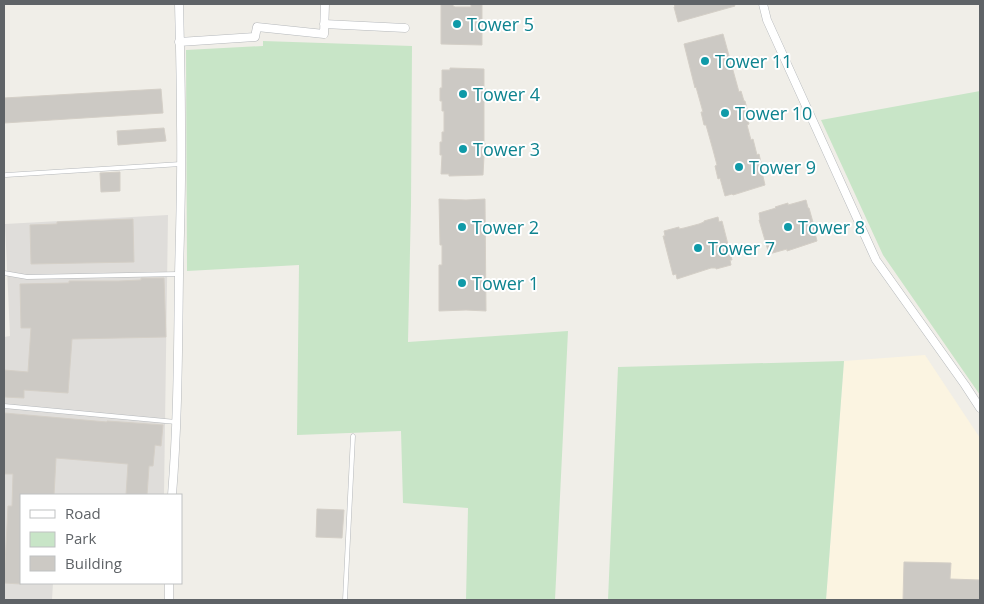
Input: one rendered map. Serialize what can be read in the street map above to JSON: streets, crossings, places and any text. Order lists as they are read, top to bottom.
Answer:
{
  "places": [
    "Tower 5",
    "Tower 11",
    "Tower 4",
    "Tower 10",
    "Tower 3",
    "Tower 9",
    "Tower 2",
    "Tower 8",
    "Tower 7",
    "Tower 1"
  ],
  "legend": ["Road", "Park", "Building"]
}
